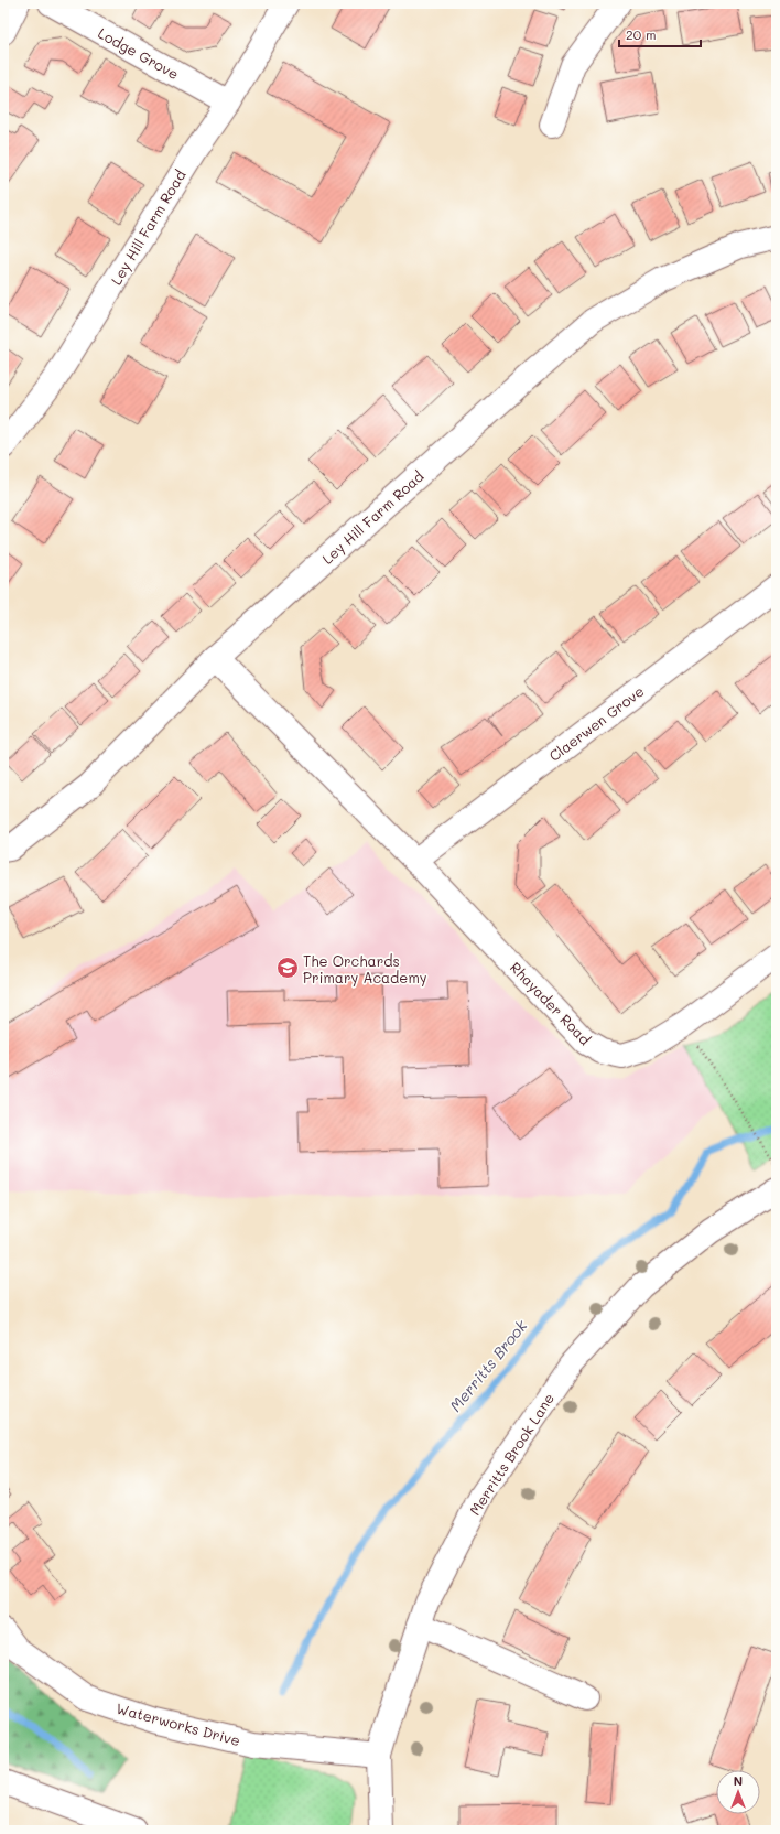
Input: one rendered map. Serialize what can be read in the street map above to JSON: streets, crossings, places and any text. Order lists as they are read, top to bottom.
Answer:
{
  "streets": {
    "street": [
      "Lodge Grove",
      "Ley Hill Farm Road",
      "Claerwen Grove",
      "Rhayader Road",
      "Merritts Brook Lane",
      "Waterworks Drive"
    ]
  },
  "crossings": [
    ["Lodge Grove", "Ley Hill Farm Road"],
    ["Ley Hill Farm Road", "Rhayader Road"],
    ["Claerwen Grove", "Rhayader Road"],
    ["Merritts Brook Lane", "Waterworks Drive"]
  ],
  "water": ["Merritts Brook"],
  "places": {
    "school or university": ["The Orchards Primary Academy"]
  },
  "scale_bar": "20 m",
  "north": "top"
}
